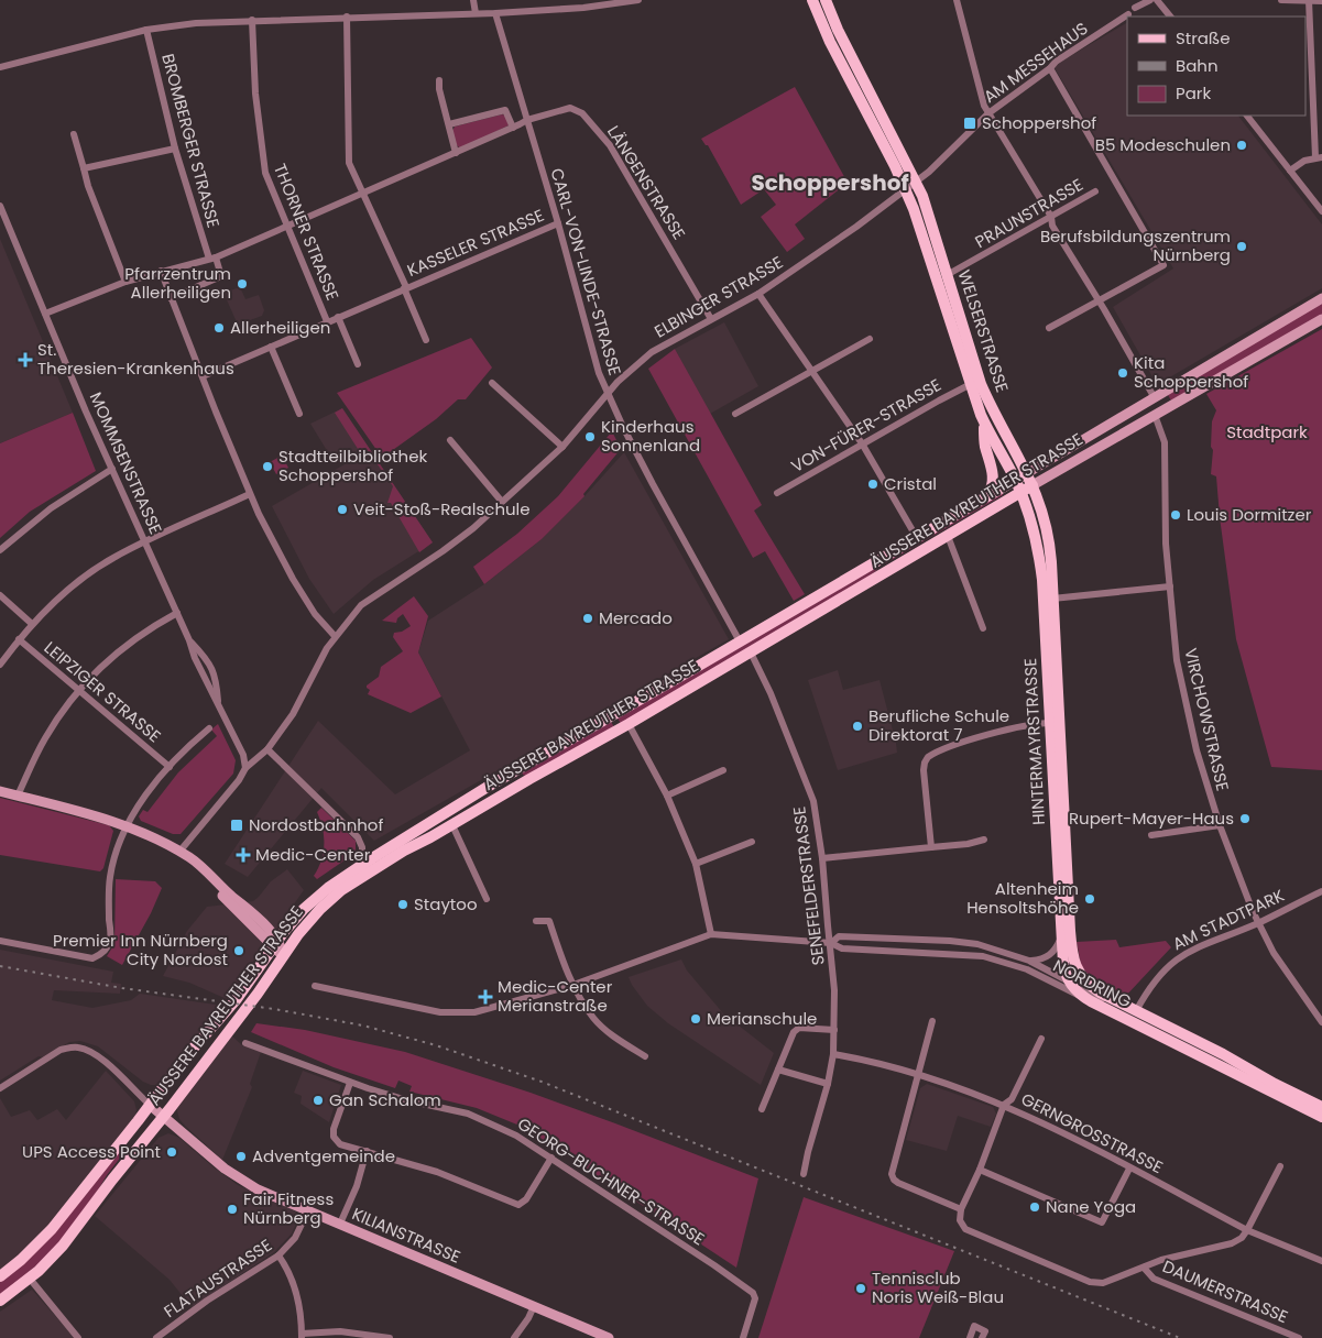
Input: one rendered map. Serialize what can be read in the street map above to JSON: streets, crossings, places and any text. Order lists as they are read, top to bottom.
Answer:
{
  "streets": {
    "main road": [
      "WELSERSTRASSE",
      "ÄUSSERE BAYREUTHER STRASSE",
      "HINTERMAYRSTRASSE",
      "NORDRING",
      "KILIANSTRASSE"
    ],
    "street": [
      "AM MESSEHAUS",
      "BROMBERGER STRASSE",
      "LÄNGENSTRASSE",
      "PRAUNSTRASSE",
      "THORNER STRASSE",
      "KASSELER STRASSE",
      "CARL-VON-LINDE-STRASSE",
      "ELBINGER STRASSE",
      "VON-FÜRER-STRASSE",
      "MOMMSENSTRASSE",
      "LEIPZIGER STRASSE",
      "VIRCHOWSTRASSE",
      "SENEFELDERSTRASSE",
      "AM STADTPARK",
      "GERNGROSSTRASSE",
      "GEORG-BUCHNER-STRASSE",
      "FLATAUSTRASSE",
      "DAUMERSTRASSE"
    ]
  },
  "crossings": [
    ["AM MESSEHAUS", "WELSERSTRASSE"],
    ["LÄNGENSTRASSE", "CARL-VON-LINDE-STRASSE"],
    ["LÄNGENSTRASSE", "ELBINGER STRASSE"],
    ["PRAUNSTRASSE", "WELSERSTRASSE"],
    ["THORNER STRASSE", "KASSELER STRASSE"],
    ["KASSELER STRASSE", "CARL-VON-LINDE-STRASSE"],
    ["CARL-VON-LINDE-STRASSE", "ELBINGER STRASSE"],
    ["CARL-VON-LINDE-STRASSE", "ÄUSSERE BAYREUTHER STRASSE"],
    ["ELBINGER STRASSE", "WELSERSTRASSE"],
    ["ELBINGER STRASSE", "MOMMSENSTRASSE"],
    ["WELSERSTRASSE", "VON-FÜRER-STRASSE"],
    ["WELSERSTRASSE", "ÄUSSERE BAYREUTHER STRASSE"],
    ["WELSERSTRASSE", "HINTERMAYRSTRASSE"],
    ["ÄUSSERE BAYREUTHER STRASSE", "VIRCHOWSTRASSE"],
    ["ÄUSSERE BAYREUTHER STRASSE", "HINTERMAYRSTRASSE"],
    ["ÄUSSERE BAYREUTHER STRASSE", "SENEFELDERSTRASSE"],
    ["ÄUSSERE BAYREUTHER STRASSE", "KILIANSTRASSE"],
    ["VIRCHOWSTRASSE", "AM STADTPARK"],
    ["HINTERMAYRSTRASSE", "NORDRING"],
    ["SENEFELDERSTRASSE", "NORDRING"],
    ["SENEFELDERSTRASSE", "GERNGROSSTRASSE"],
    ["AM STADTPARK", "NORDRING"],
    ["KILIANSTRASSE", "FLATAUSTRASSE"]
  ],
  "districts": ["Schoppershof"],
  "parks": ["Stadtpark"],
  "places": {
    "transit": ["Schoppershof", "Nordostbahnhof"],
    "other": [
      "B5 Modeschulen",
      "Berufsbildungszentrum Nürnberg",
      "Pfarrzentrum Allerheiligen",
      "Allerheiligen",
      "Kita Schoppershof",
      "Kinderhaus Sonnenland",
      "Stadtteilbibliothek Schoppershof",
      "Cristal",
      "Veit-Stoß-Realschule",
      "Louis Dormitzer",
      "Mercado",
      "Berufliche Schule Direktorat 7",
      "Rupert-Mayer-Haus",
      "Altenheim Hensoltshöhe",
      "Staytoo",
      "Premier Inn Nürnberg City Nordost",
      "Merianschule",
      "Gan Schalom",
      "UPS Access Point",
      "Adventgemeinde",
      "Nane Yoga",
      "Fair Fitness Nürnberg",
      "Tennisclub Noris Weiß-Blau"
    ],
    "health": ["St. Theresien-Krankenhaus", "Medic-Center", "Medic-Center Merianstraße"]
  },
  "legend": ["Straße", "Bahn", "Park"]
}
